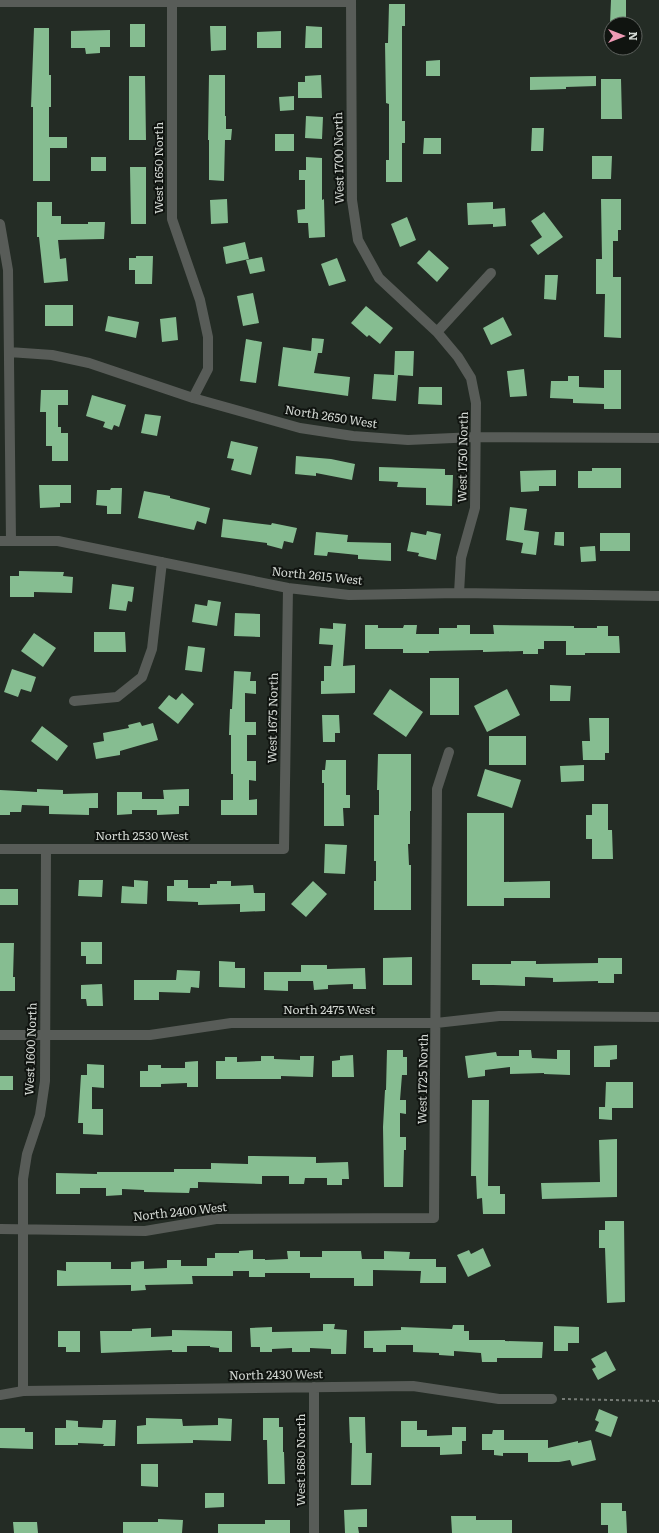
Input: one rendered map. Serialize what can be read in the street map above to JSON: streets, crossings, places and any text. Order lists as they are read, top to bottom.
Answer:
{
  "streets": {
    "street": [
      "West 1700 North",
      "West 1650 North",
      "North 2650 West",
      "West 1750 North",
      "North 2615 West",
      "West 1675 North",
      "North 2530 West",
      "North 2475 West",
      "West 1600 North",
      "West 1725 North",
      "North 2400 West",
      "North 2430 West",
      "West 1680 North"
    ]
  },
  "crossings": [
    ["West 1700 North", "West 1750 North"],
    ["West 1650 North", "North 2650 West"],
    ["North 2650 West", "West 1750 North"],
    ["West 1750 North", "North 2615 West"],
    ["North 2615 West", "West 1675 North"],
    ["West 1675 North", "North 2530 West"],
    ["North 2530 West", "West 1600 North"],
    ["North 2475 West", "West 1600 North"],
    ["North 2475 West", "West 1725 North"],
    ["West 1600 North", "North 2400 West"],
    ["West 1600 North", "North 2430 West"],
    ["West 1725 North", "North 2400 West"],
    ["North 2430 West", "West 1680 North"]
  ],
  "north": "right"
}
